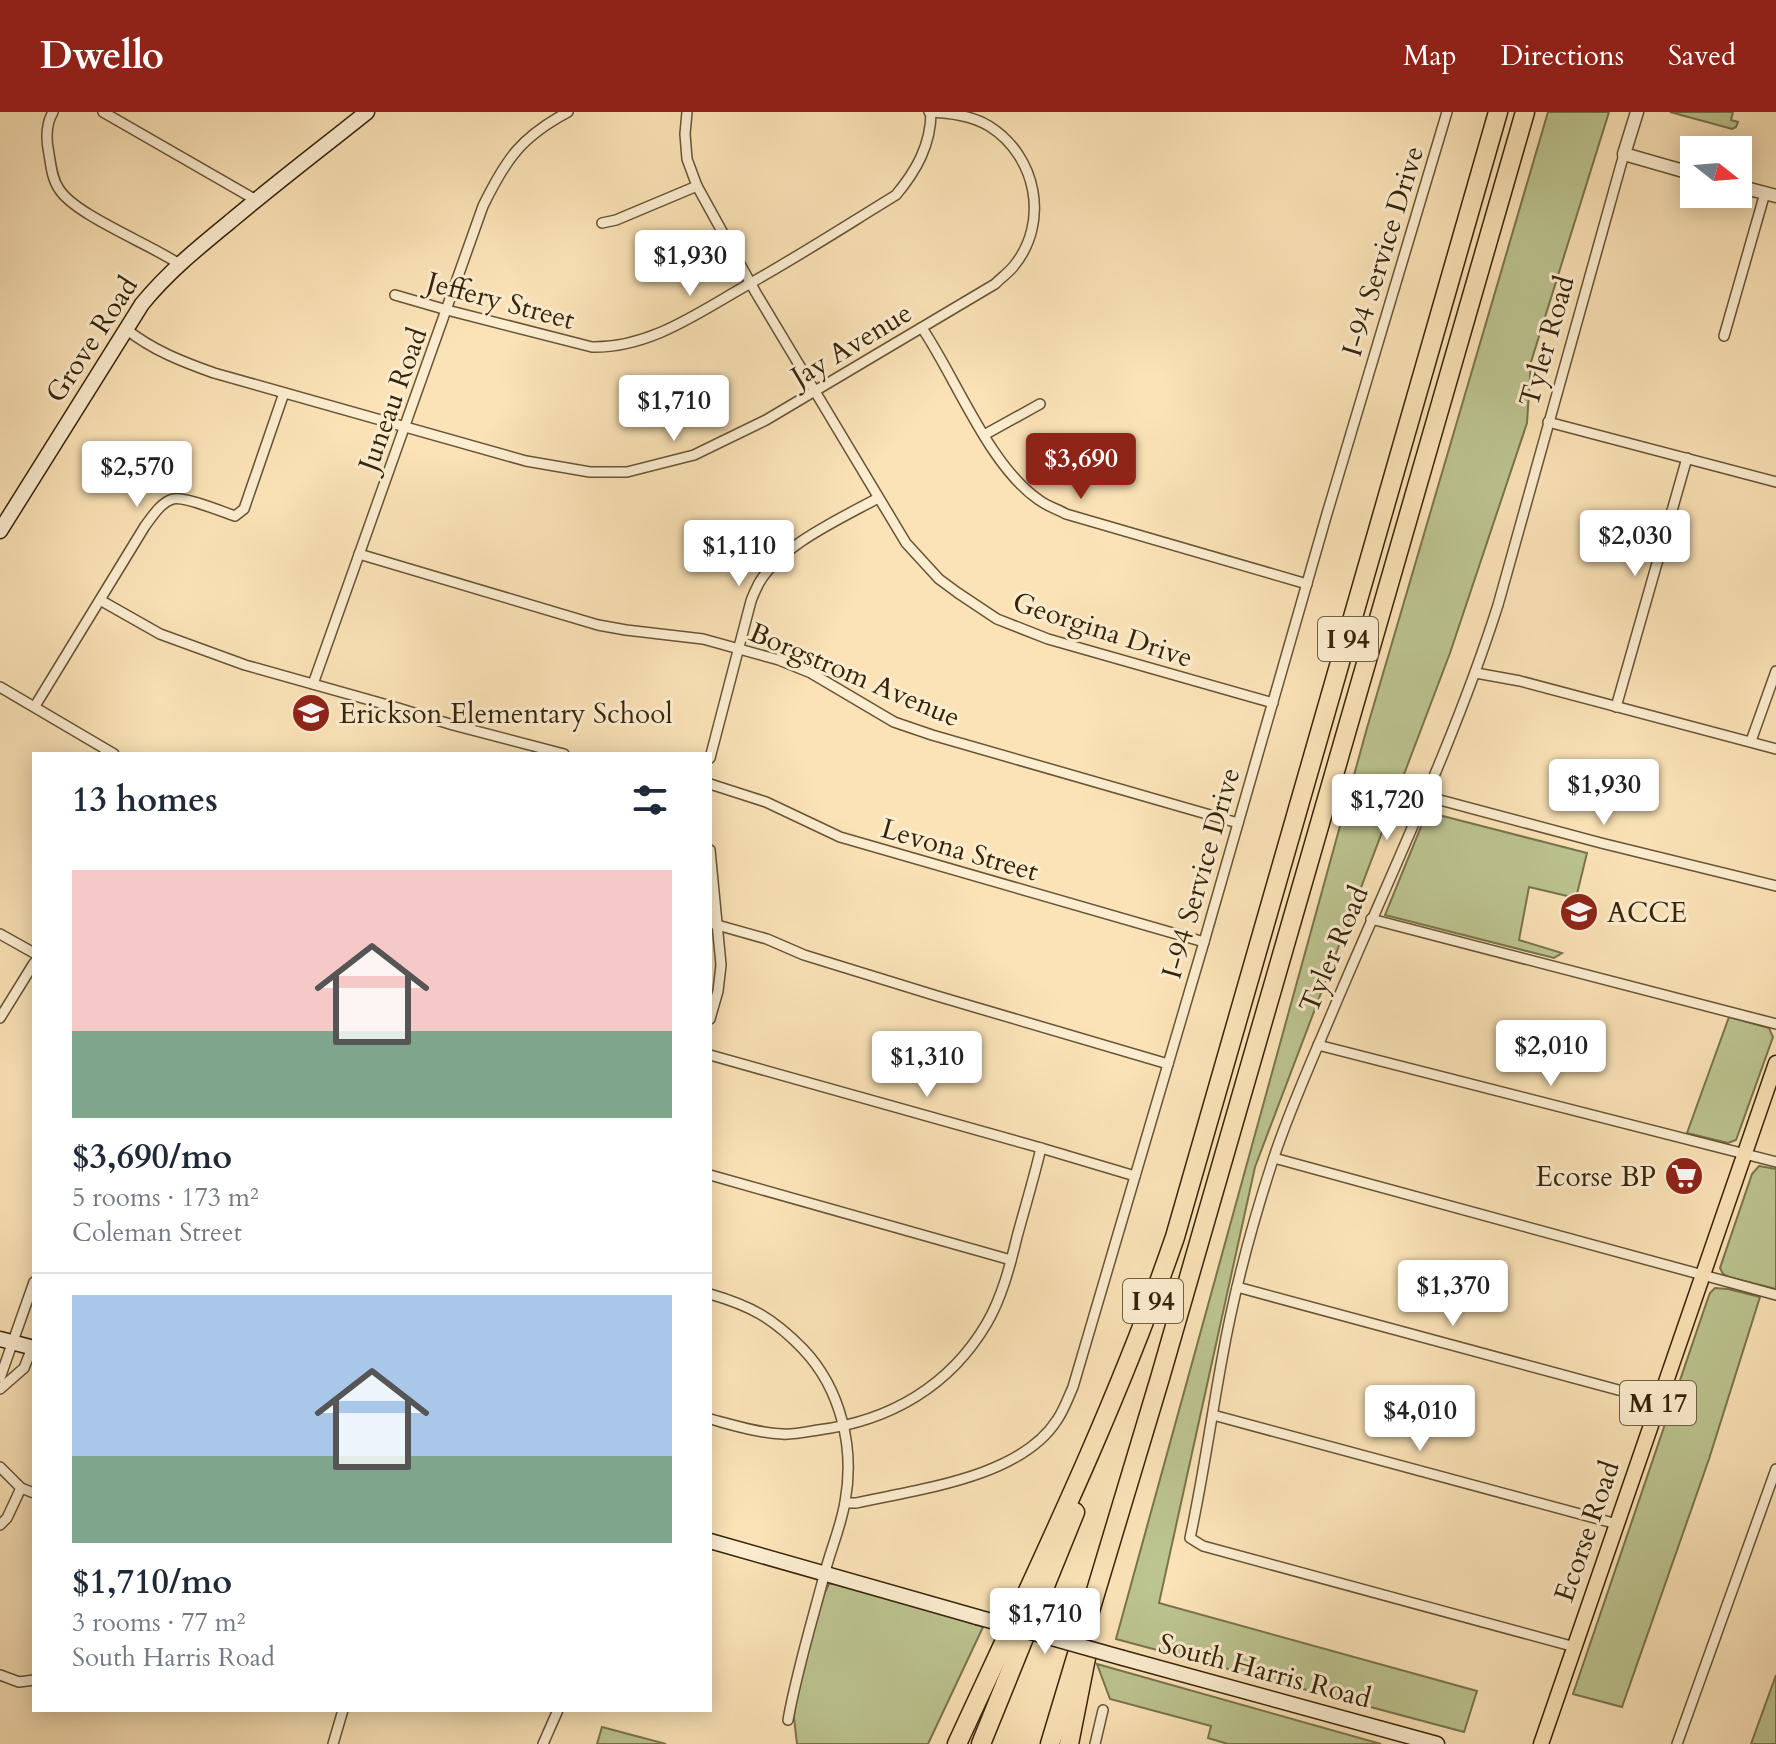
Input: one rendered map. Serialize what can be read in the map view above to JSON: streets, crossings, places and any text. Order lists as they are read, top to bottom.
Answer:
{
  "streets": {
    "highway": ["I 94"],
    "main road": [
      "Grove Road",
      "M 17",
      "Ecorse Road",
      "South Harris Road"
    ],
    "street": [
      "I-94 Service Drive",
      "Jeffery Street",
      "Tyler Road",
      "Jay Avenue",
      "Juneau Road",
      "Georgina Drive",
      "Borgstrom Avenue",
      "Levona Street"
    ]
  },
  "crossings": [
    ["I-94 Service Drive", "Georgina Drive"],
    ["I-94 Service Drive", "Borgstrom Avenue"],
    ["I-94 Service Drive", "Levona Street"],
    ["Jeffery Street", "Jay Avenue"],
    ["Jeffery Street", "Juneau Road"],
    ["Jeffery Street", "Georgina Drive"],
    ["Grove Road", "Jay Avenue"],
    ["Tyler Road", "Ecorse Road"],
    ["Jay Avenue", "Juneau Road"],
    ["Jay Avenue", "Georgina Drive"],
    ["Juneau Road", "Borgstrom Avenue"]
  ],
  "places": {
    "school or university": ["Erickson Elementary School", "ACCE"],
    "supermarket": ["Ecorse BP"]
  },
  "north": "right",
  "page": {
    "header": "Dwello",
    "nav": ["Map", "Directions", "Saved"],
    "price": [
      "$1,930",
      "$1,710",
      "$3,690",
      "$2,570",
      "$2,030",
      "$1,110",
      "$1,930",
      "$1,720",
      "$2,010",
      "$1,310",
      "$1,370",
      "$4,010",
      "$1,710"
    ],
    "heading": "13 homes",
    "list": [
      {
        "name": "$3,690/mo",
        "note": "5 rooms · 173 m² · Coleman Street"
      },
      {
        "name": "$1,710/mo",
        "note": "3 rooms · 77 m² · South Harris Road"
      }
    ]
  }
}
